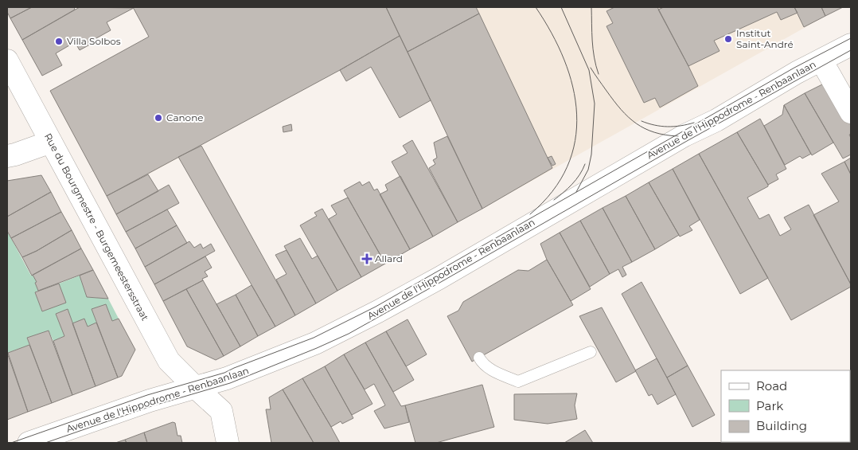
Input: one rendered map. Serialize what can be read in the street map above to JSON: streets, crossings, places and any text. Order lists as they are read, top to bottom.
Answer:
{
  "streets": {
    "main road": ["Avenue de l'Hippodrome - Renbaanlaan", "Rue du Bourgmestre - Burgemeestersstraat"]
  },
  "crossings": [
    ["Avenue de l'Hippodrome - Renbaanlaan", "Rue du Bourgmestre - Burgemeestersstraat"]
  ],
  "places": {
    "other": ["Institut Saint-André", "Villa Solbos", "Canone"],
    "health": ["Allard"]
  },
  "legend": ["Road", "Park", "Building"]
}
